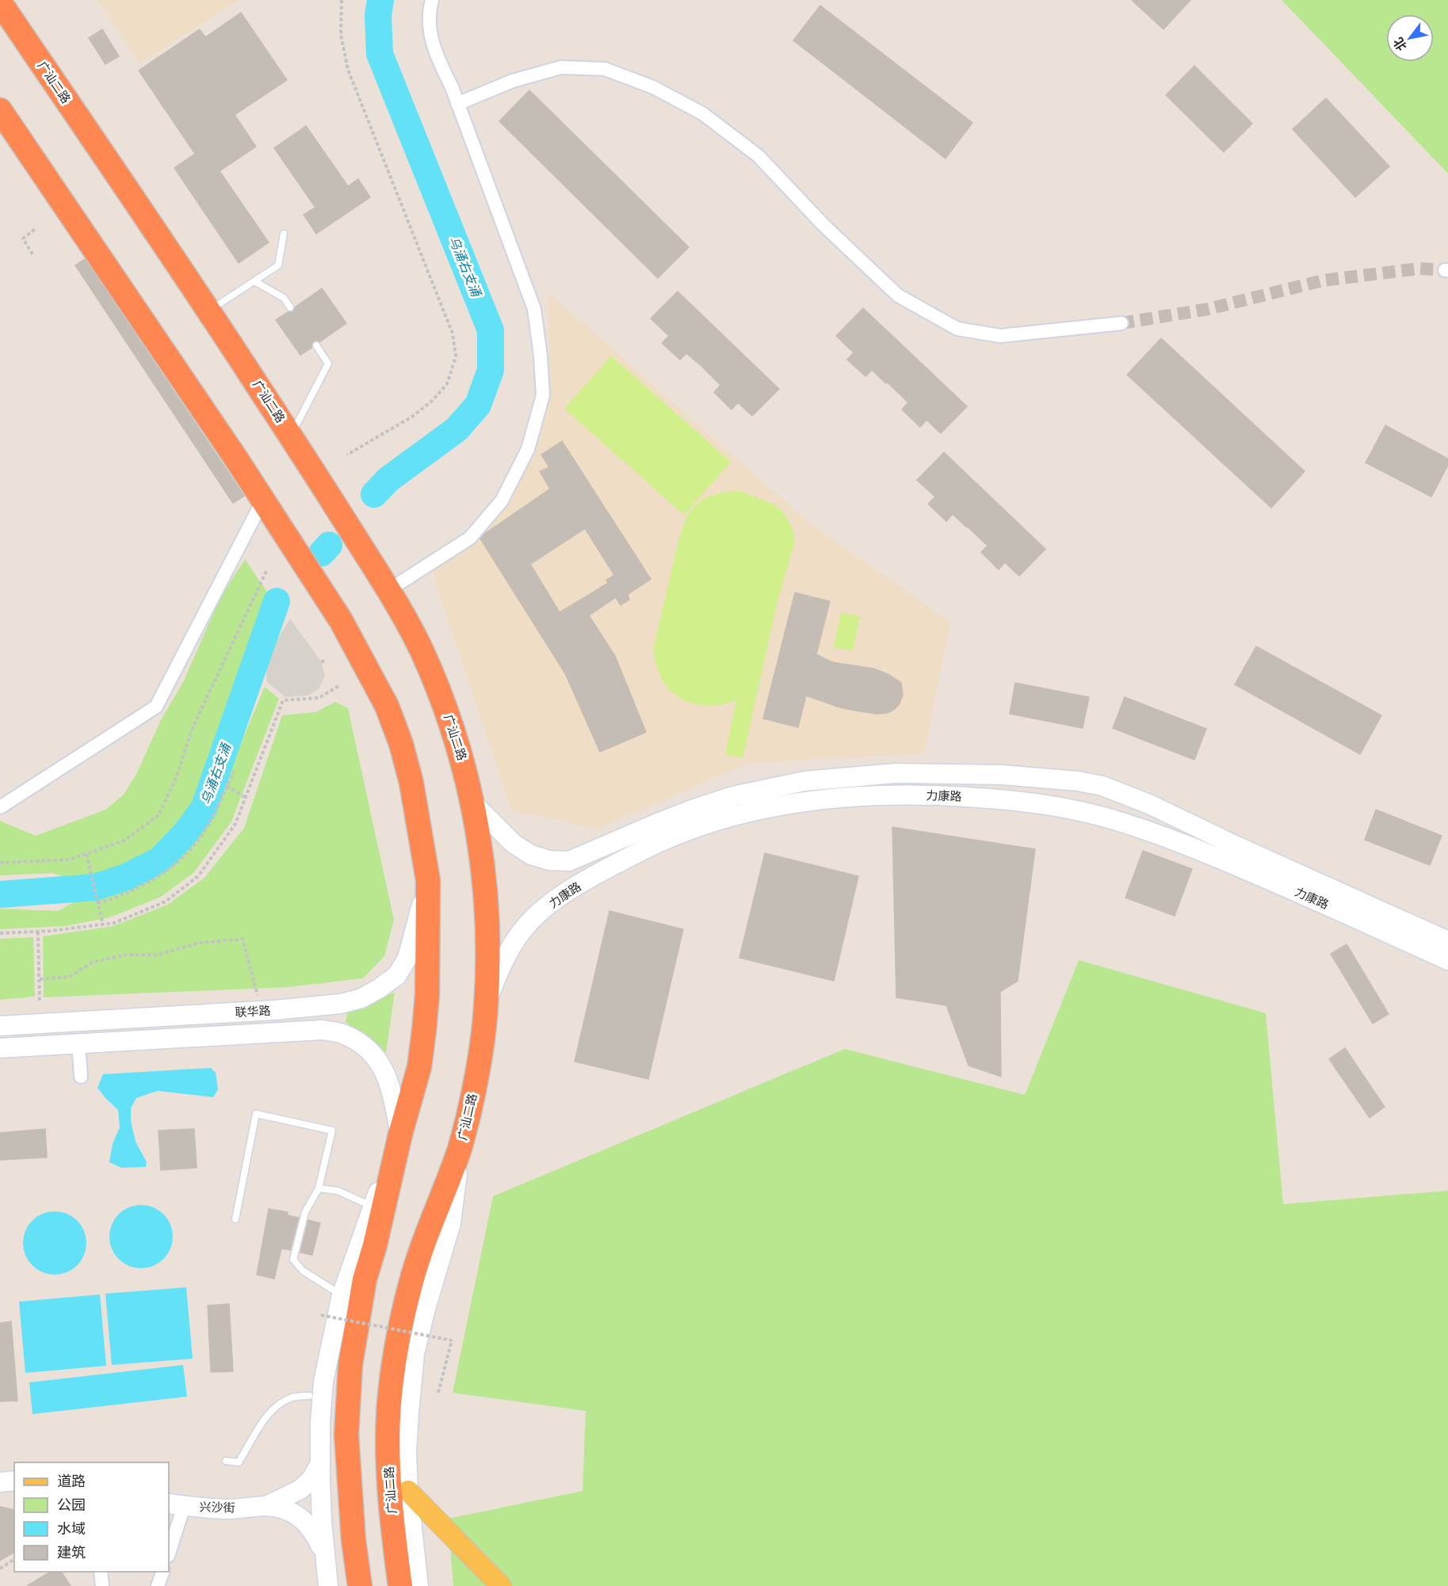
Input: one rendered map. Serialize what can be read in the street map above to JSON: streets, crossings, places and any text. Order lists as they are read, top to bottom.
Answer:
{
  "streets": {
    "highway": ["广汕二路"],
    "street": ["力康路", "联华路", "兴沙街"]
  },
  "crossings": [
    ["广汕二路", "力康路"]
  ],
  "water": ["乌涌右支涌"],
  "legend": [
    "道路",
    "公园",
    "水域",
    "建筑"
  ],
  "north": "bottom left"
}
